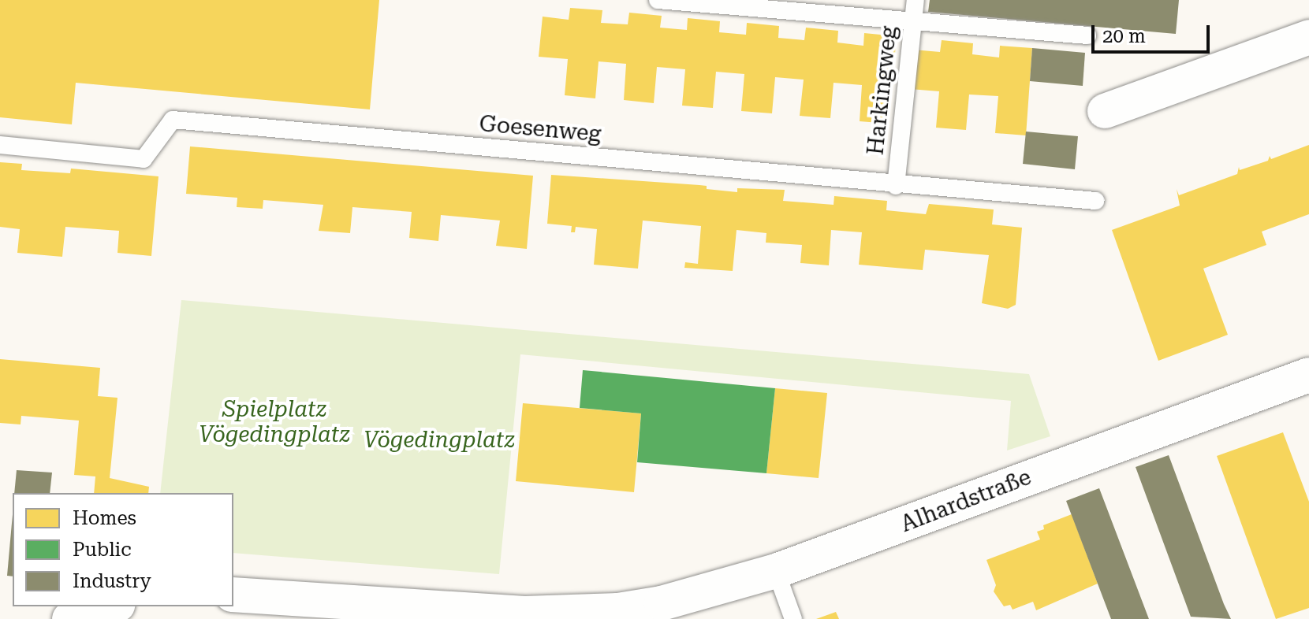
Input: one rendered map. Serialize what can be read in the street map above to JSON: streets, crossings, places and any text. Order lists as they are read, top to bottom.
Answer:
{
  "streets": {
    "street": ["Alhardstraße"],
    "lane": ["Harkingweg", "Goesenweg"]
  },
  "crossings": [
    ["Harkingweg", "Goesenweg"]
  ],
  "parks": ["Spielplatz Vögedingplatz", "Vögedingplatz"],
  "legend": ["Homes", "Public", "Industry"],
  "scale_bar": "20 m"
}
